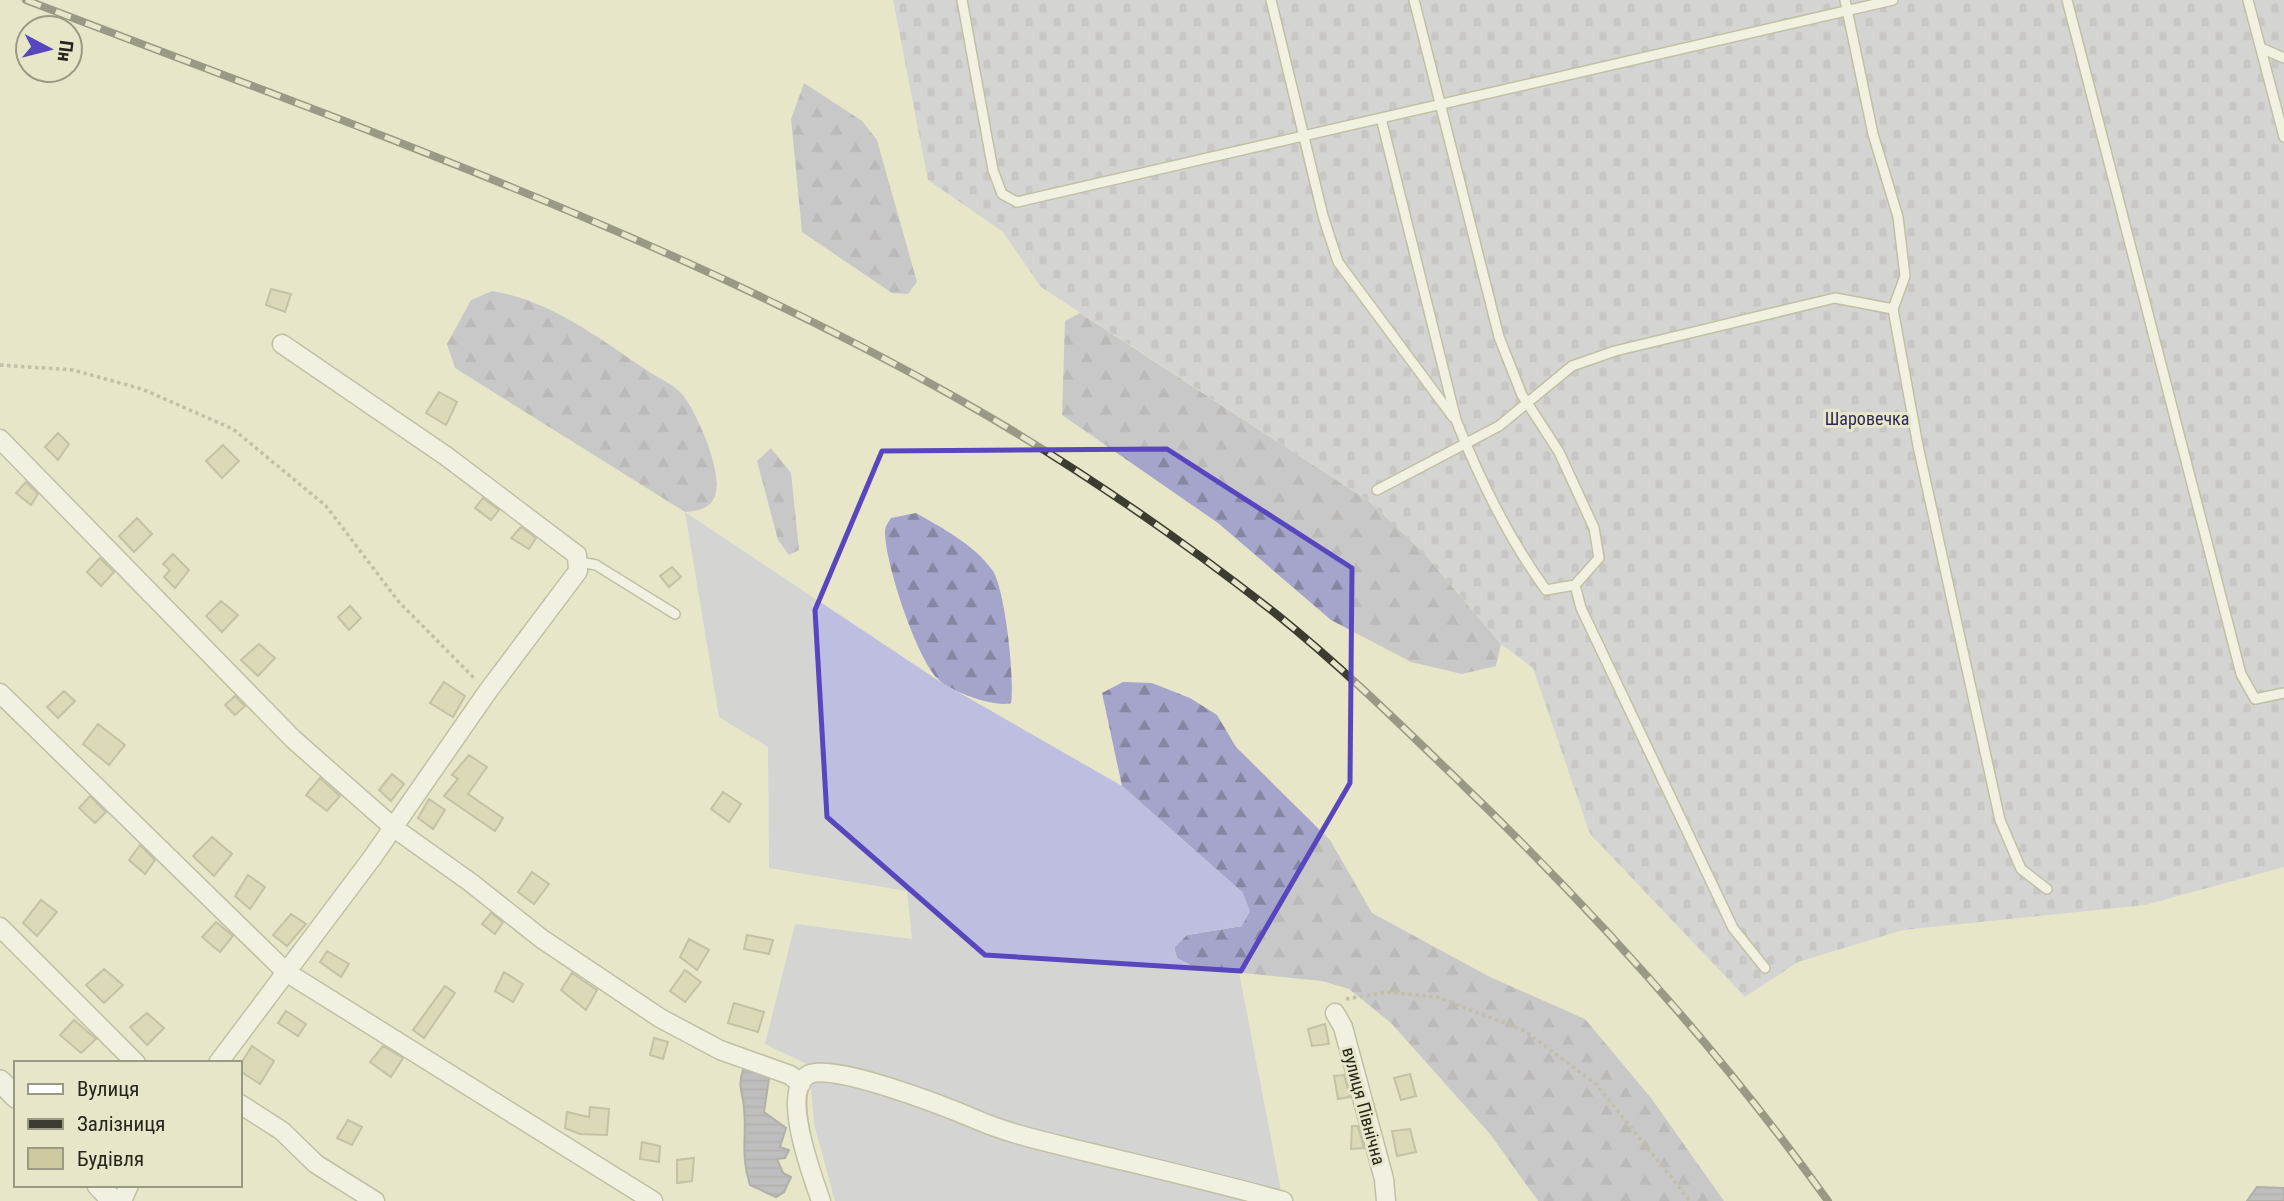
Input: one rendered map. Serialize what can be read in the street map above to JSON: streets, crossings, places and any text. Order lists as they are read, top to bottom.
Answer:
{
  "streets": {
    "street": ["вулиця Північна"]
  },
  "parks": ["Шаровечка"],
  "legend": ["Вулиця", "Залізниця", "Будівля"],
  "north": "right"
}
